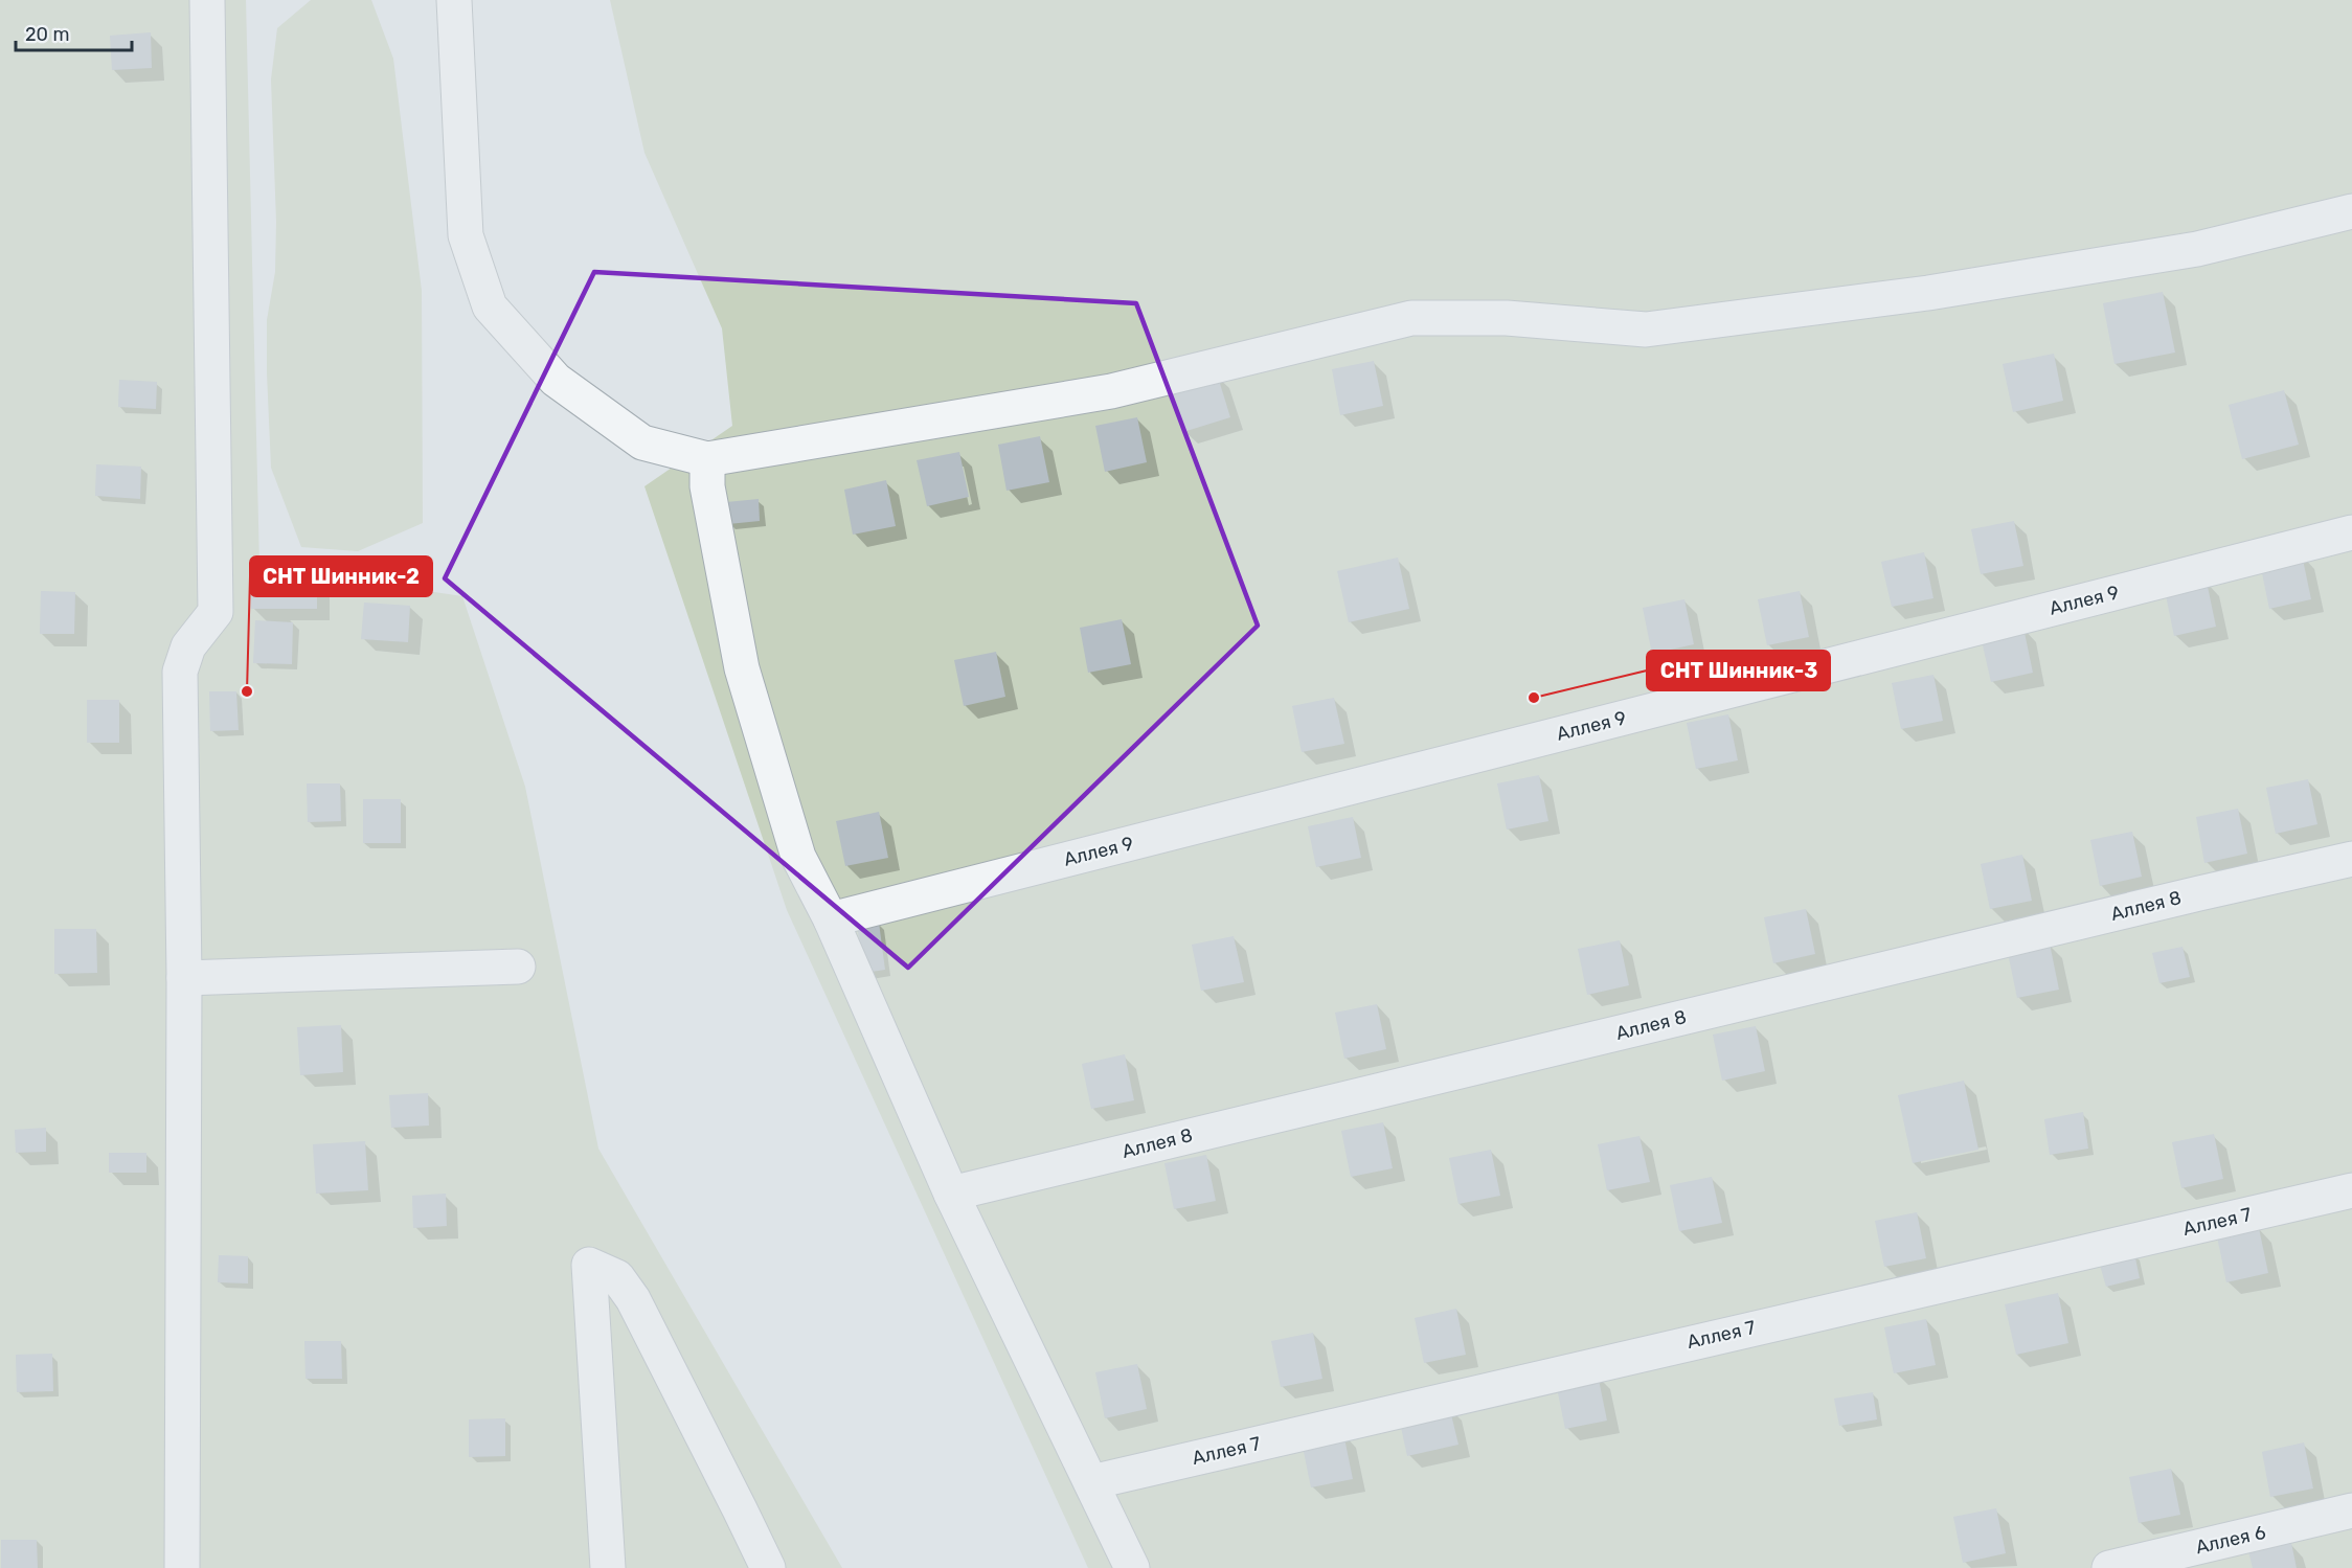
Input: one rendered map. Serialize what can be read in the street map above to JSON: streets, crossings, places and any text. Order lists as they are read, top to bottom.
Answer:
{
  "streets": {
    "street": [
      "Аллея 9",
      "Аллея 8",
      "Аллея 7",
      "Аллея 6"
    ]
  },
  "places": ["СНТ Шинник-2", "СНТ Шинник-3"],
  "scale_bar": "20 m"
}
